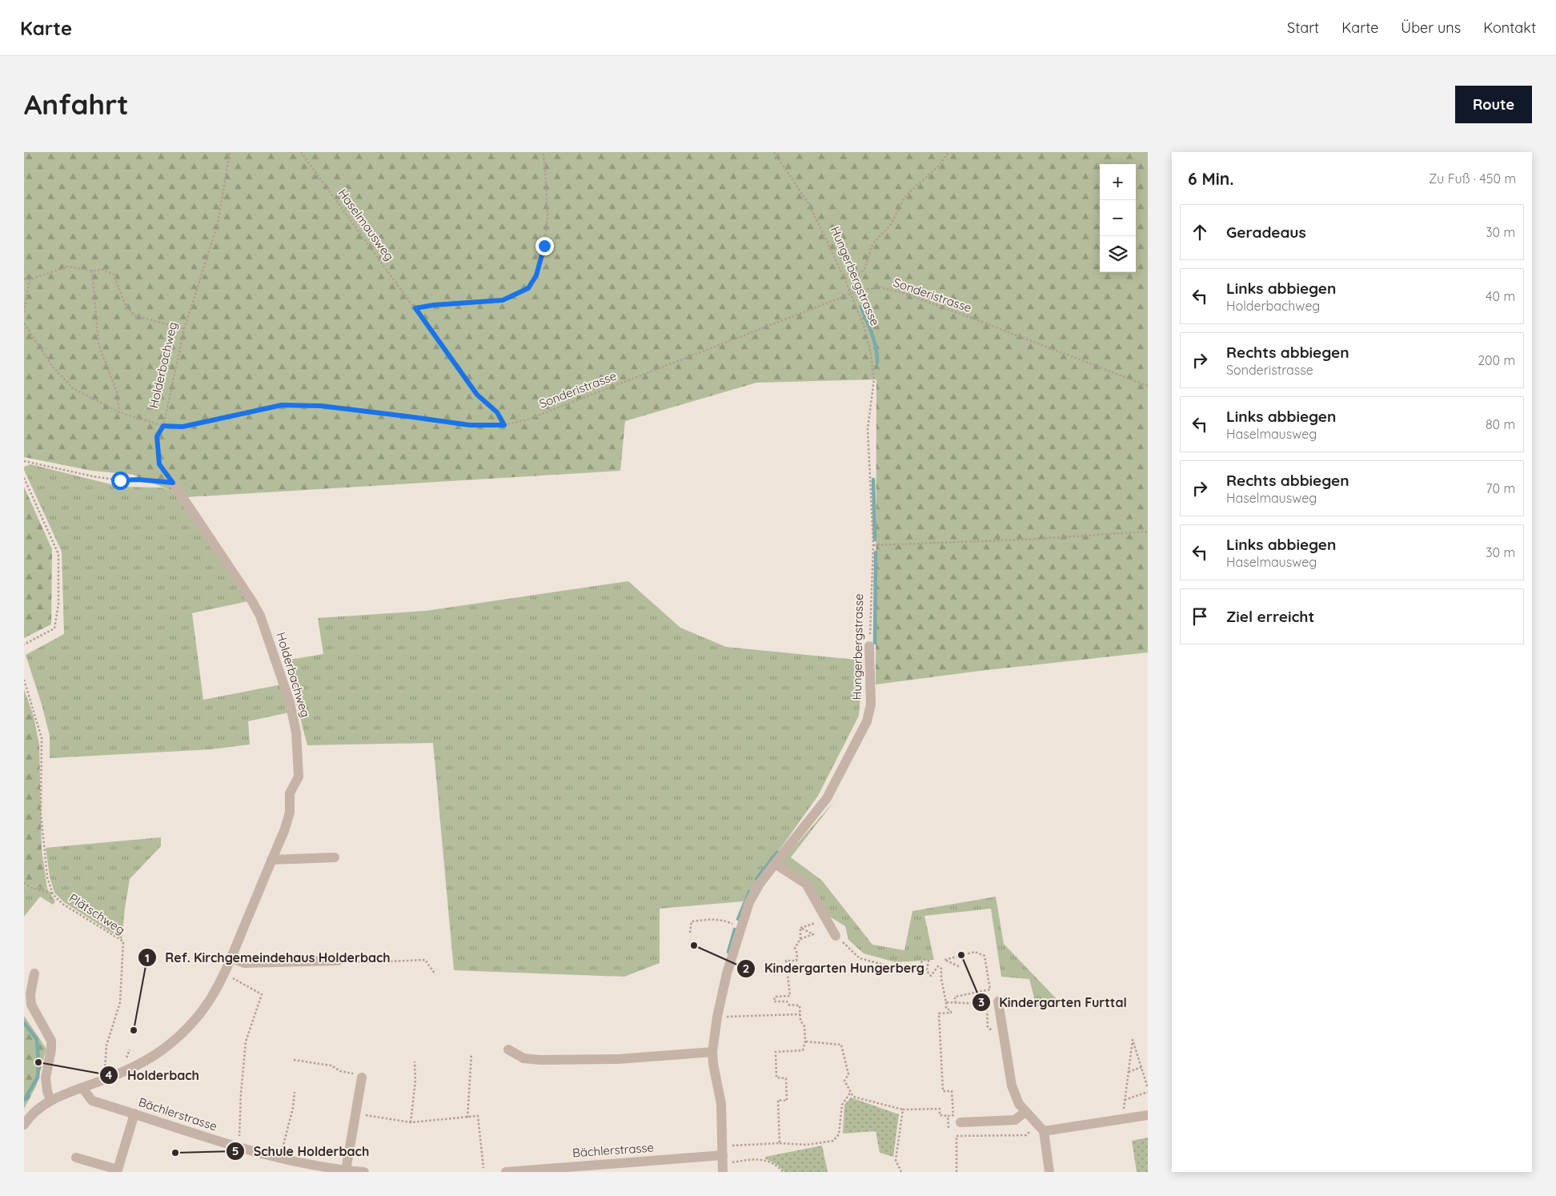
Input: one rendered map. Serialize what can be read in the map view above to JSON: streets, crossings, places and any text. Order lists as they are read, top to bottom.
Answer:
{
  "streets": {
    "street": ["Hungerbergstrasse", "Holderbachweg", "Bächlerstrasse"],
    "path": ["Haselmausweg", "Sonderistrasse", "Plätschweg"]
  },
  "crossings": [
    ["Haselmausweg", "Sonderistrasse"],
    ["Hungerbergstrasse", "Sonderistrasse"],
    ["Hungerbergstrasse", "Bächlerstrasse"],
    ["Sonderistrasse", "Holderbachweg"],
    ["Holderbachweg", "Bächlerstrasse"]
  ],
  "places": [
    "Kindergarten Hungerberg",
    "Kindergarten Furttal",
    "Ref. Kirchgemeindehaus Holderbach",
    "Holderbach",
    "Schule Holderbach"
  ],
  "page": {
    "header": "Karte",
    "nav": [
      "Start",
      "Karte",
      "Über uns",
      "Kontakt"
    ],
    "buttons": "Route",
    "title": "Anfahrt",
    "heading": ["6 Min.", "Zu Fuß · 450 m"],
    "map_buttons": ["+", "−"],
    "list": [
      ["Geradeaus", "30 m"],
      ["Links abbiegen", "Holderbachweg", "40 m"],
      ["Rechts abbiegen", "Sonderistrasse", "200 m"],
      ["Links abbiegen", "Haselmausweg", "80 m"],
      ["Rechts abbiegen", "Haselmausweg", "70 m"],
      ["Links abbiegen", "Haselmausweg", "30 m"],
      "Ziel erreicht"
    ]
  }
}
